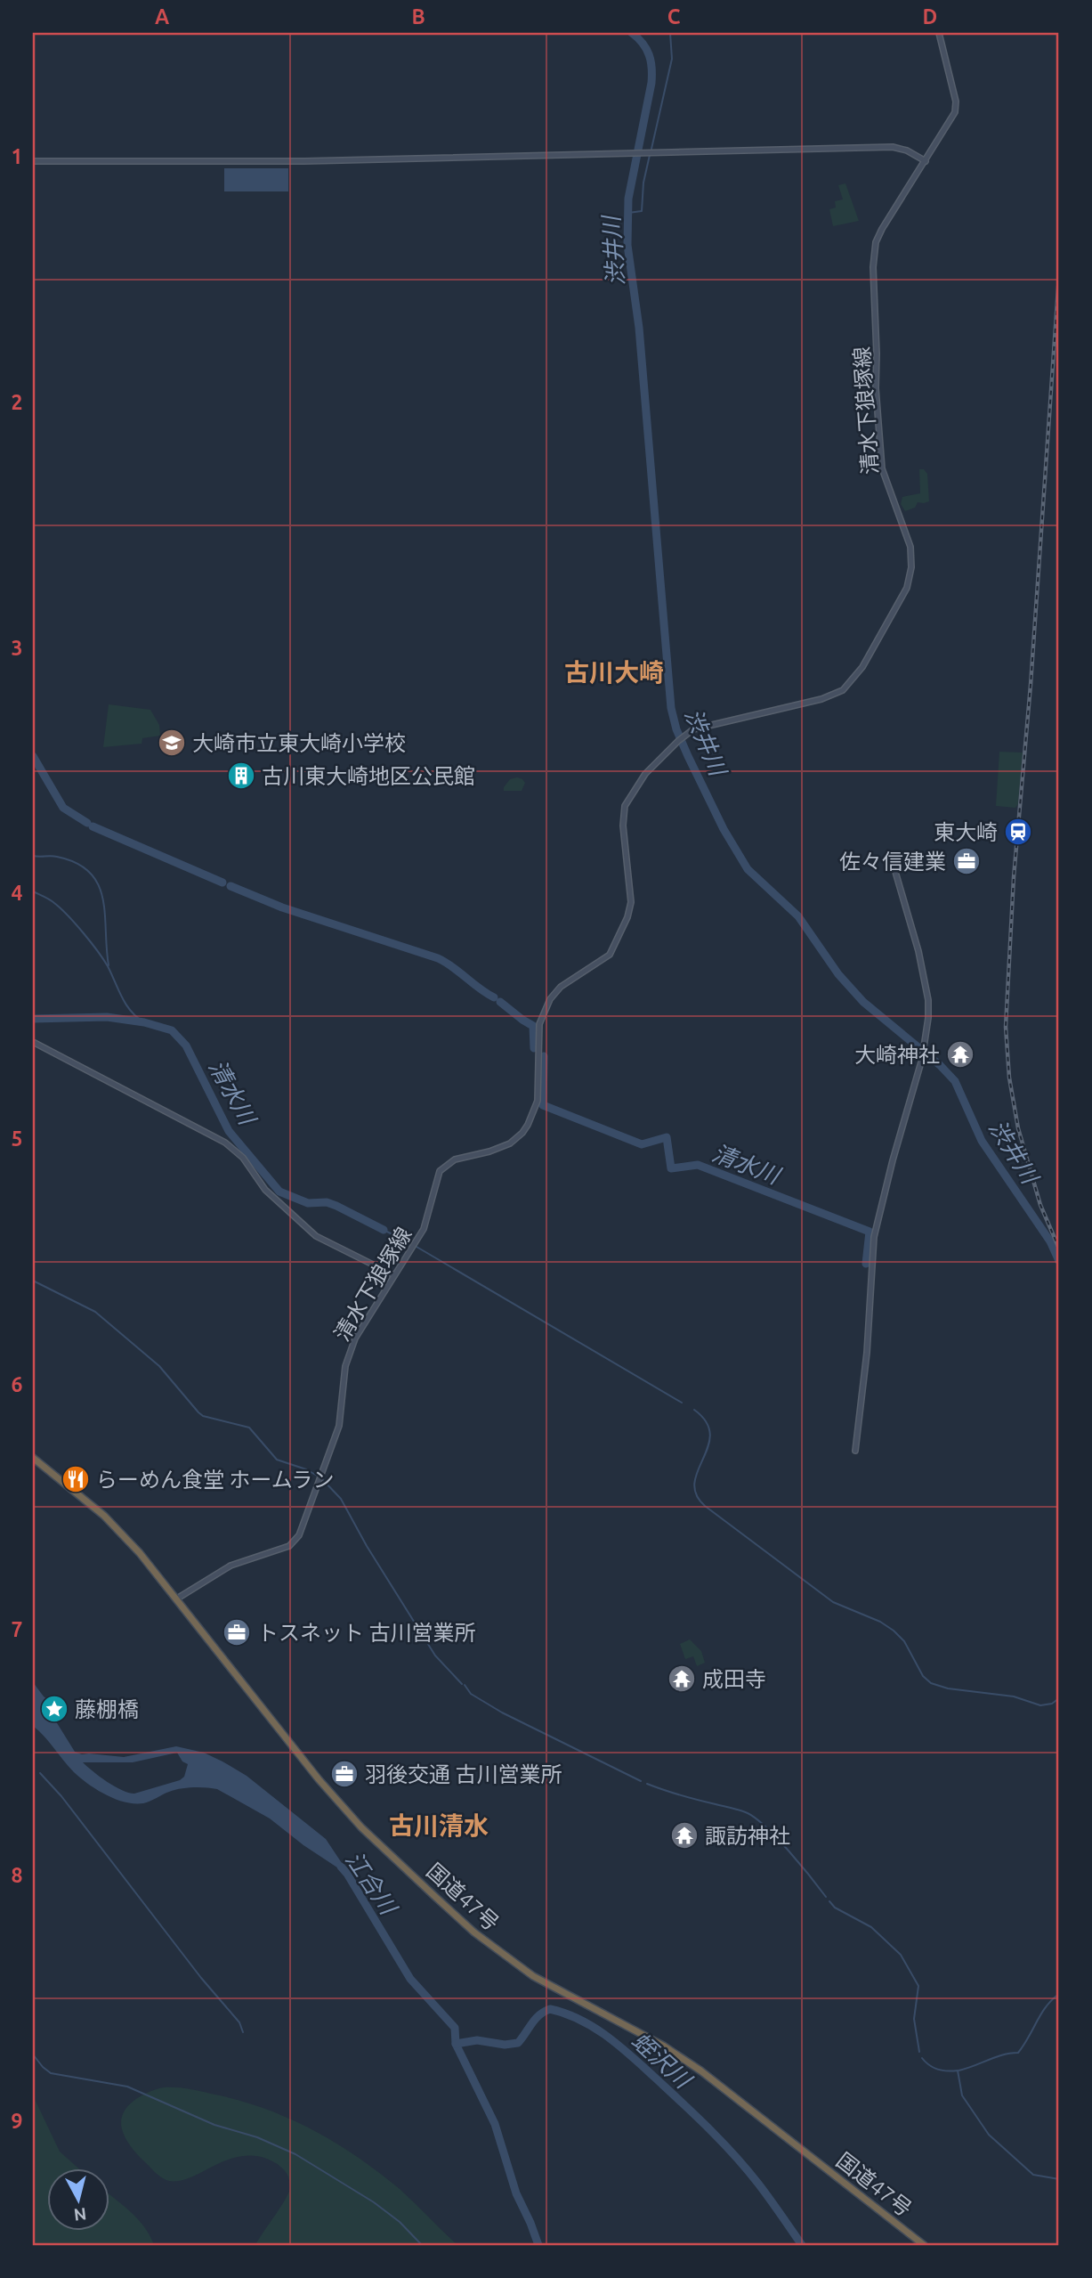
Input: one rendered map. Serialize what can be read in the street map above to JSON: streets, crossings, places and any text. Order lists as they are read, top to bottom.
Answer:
{
  "streets": {
    "highway": ["国道47号"],
    "main road": ["清水下狼塚線"]
  },
  "crossings": [
    ["清水下狼塚線", "国道47号"]
  ],
  "districts": ["古川大崎", "古川清水"],
  "water": [
    "渋井川",
    "清水川",
    "江合川",
    "蛭沢川"
  ],
  "places": {
    "school or university": ["大崎市立東大崎小学校"],
    "building": ["古川東大崎地区公民館"],
    "station": ["東大崎"],
    "office": ["佐々信建業", "トスネット 古川営業所", "羽後交通 古川営業所"],
    "temple": ["大崎神社", "成田寺", "諏訪神社"],
    "restaurant": ["らーめん食堂 ホームラン"],
    "place": ["藤棚橋"]
  },
  "north": "bottom",
  "grid": {
    "columns": [
      "A",
      "B",
      "C",
      "D"
    ],
    "rows": [
      "1",
      "2",
      "3",
      "4",
      "5",
      "6",
      "7",
      "8",
      "9"
    ]
  }
}
